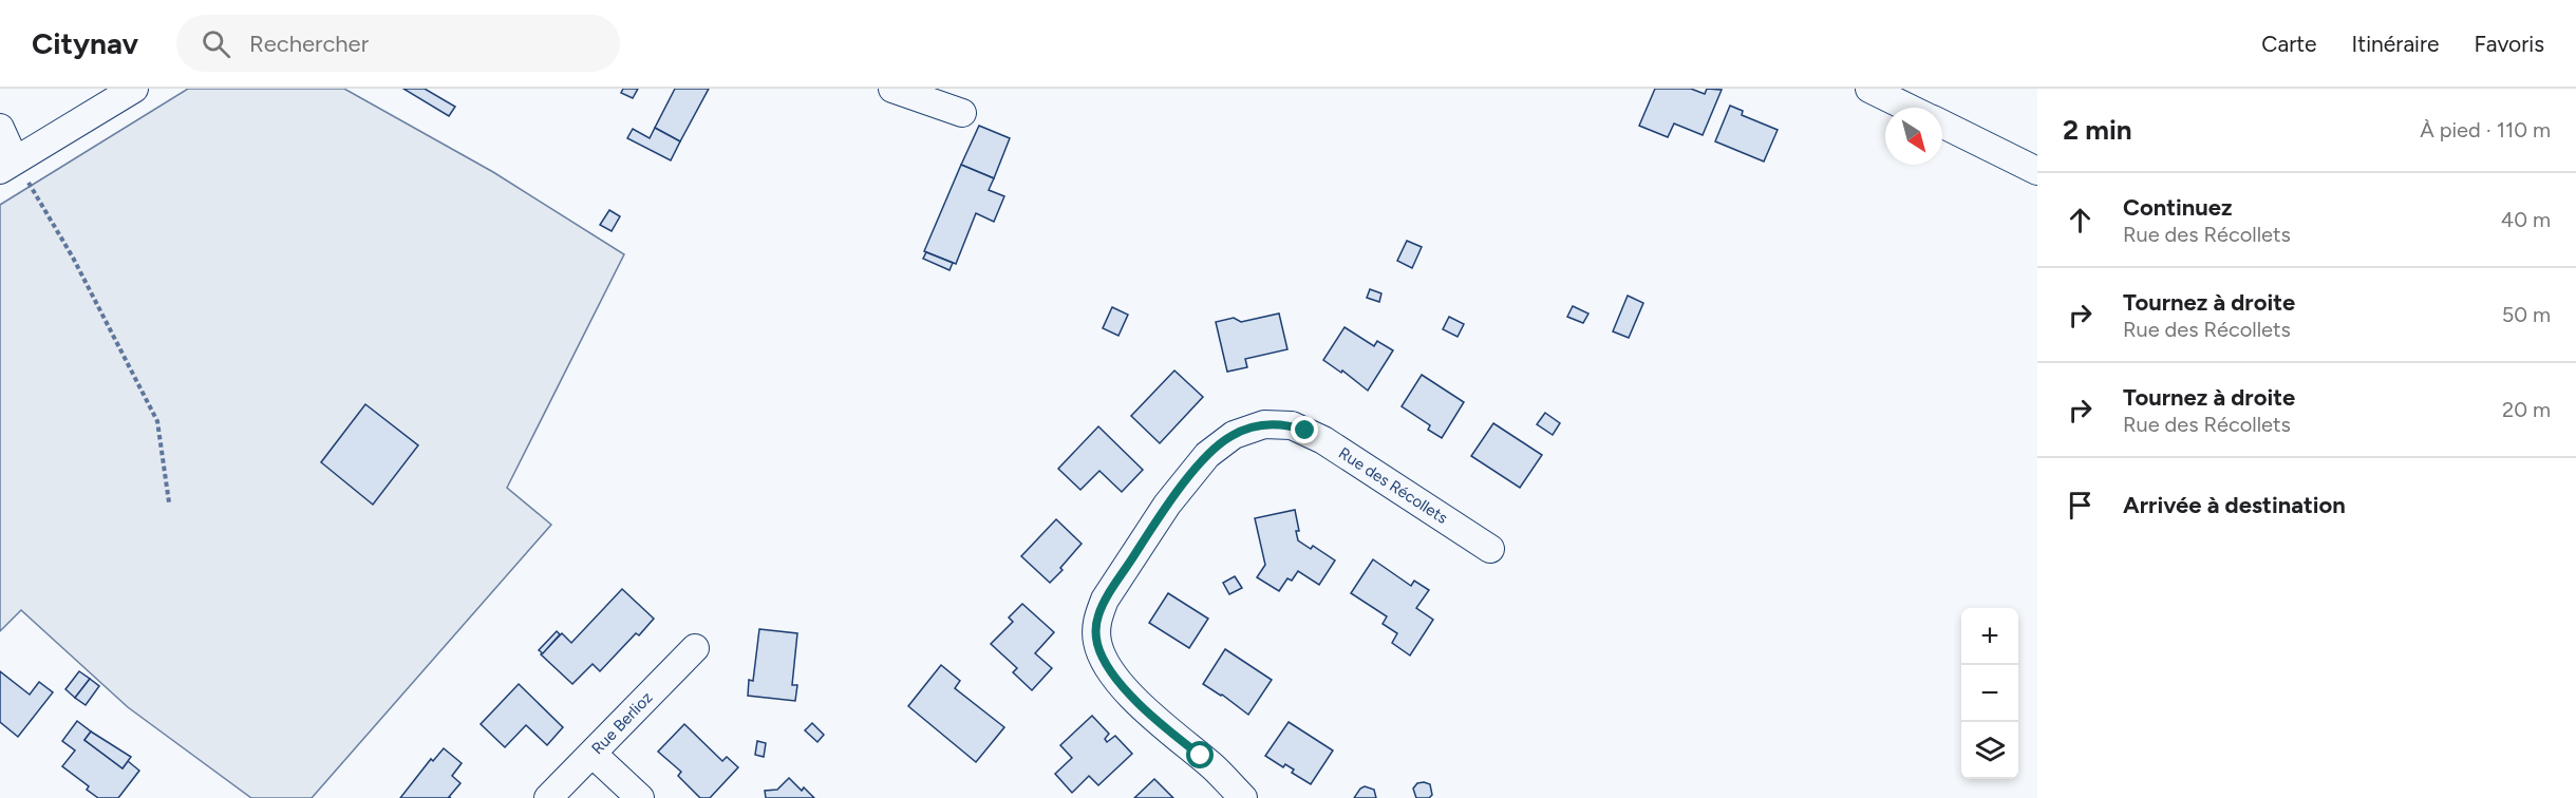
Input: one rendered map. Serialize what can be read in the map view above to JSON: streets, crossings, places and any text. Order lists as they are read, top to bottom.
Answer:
{
  "streets": {
    "street": ["Rue des Récollets", "Rue Berlioz"]
  },
  "north": "bottom right",
  "page": {
    "header": "Citynav",
    "search": "Rechercher",
    "nav": ["Carte", "Itinéraire", "Favoris"],
    "heading": ["2 min", "À pied · 110 m"],
    "list": [
      ["Continuez", "Rue des Récollets", "40 m"],
      ["Tournez à droite", "Rue des Récollets", "50 m"],
      ["Tournez à droite", "Rue des Récollets", "20 m"],
      "Arrivée à destination"
    ],
    "map_buttons": ["+", "−"]
  }
}
